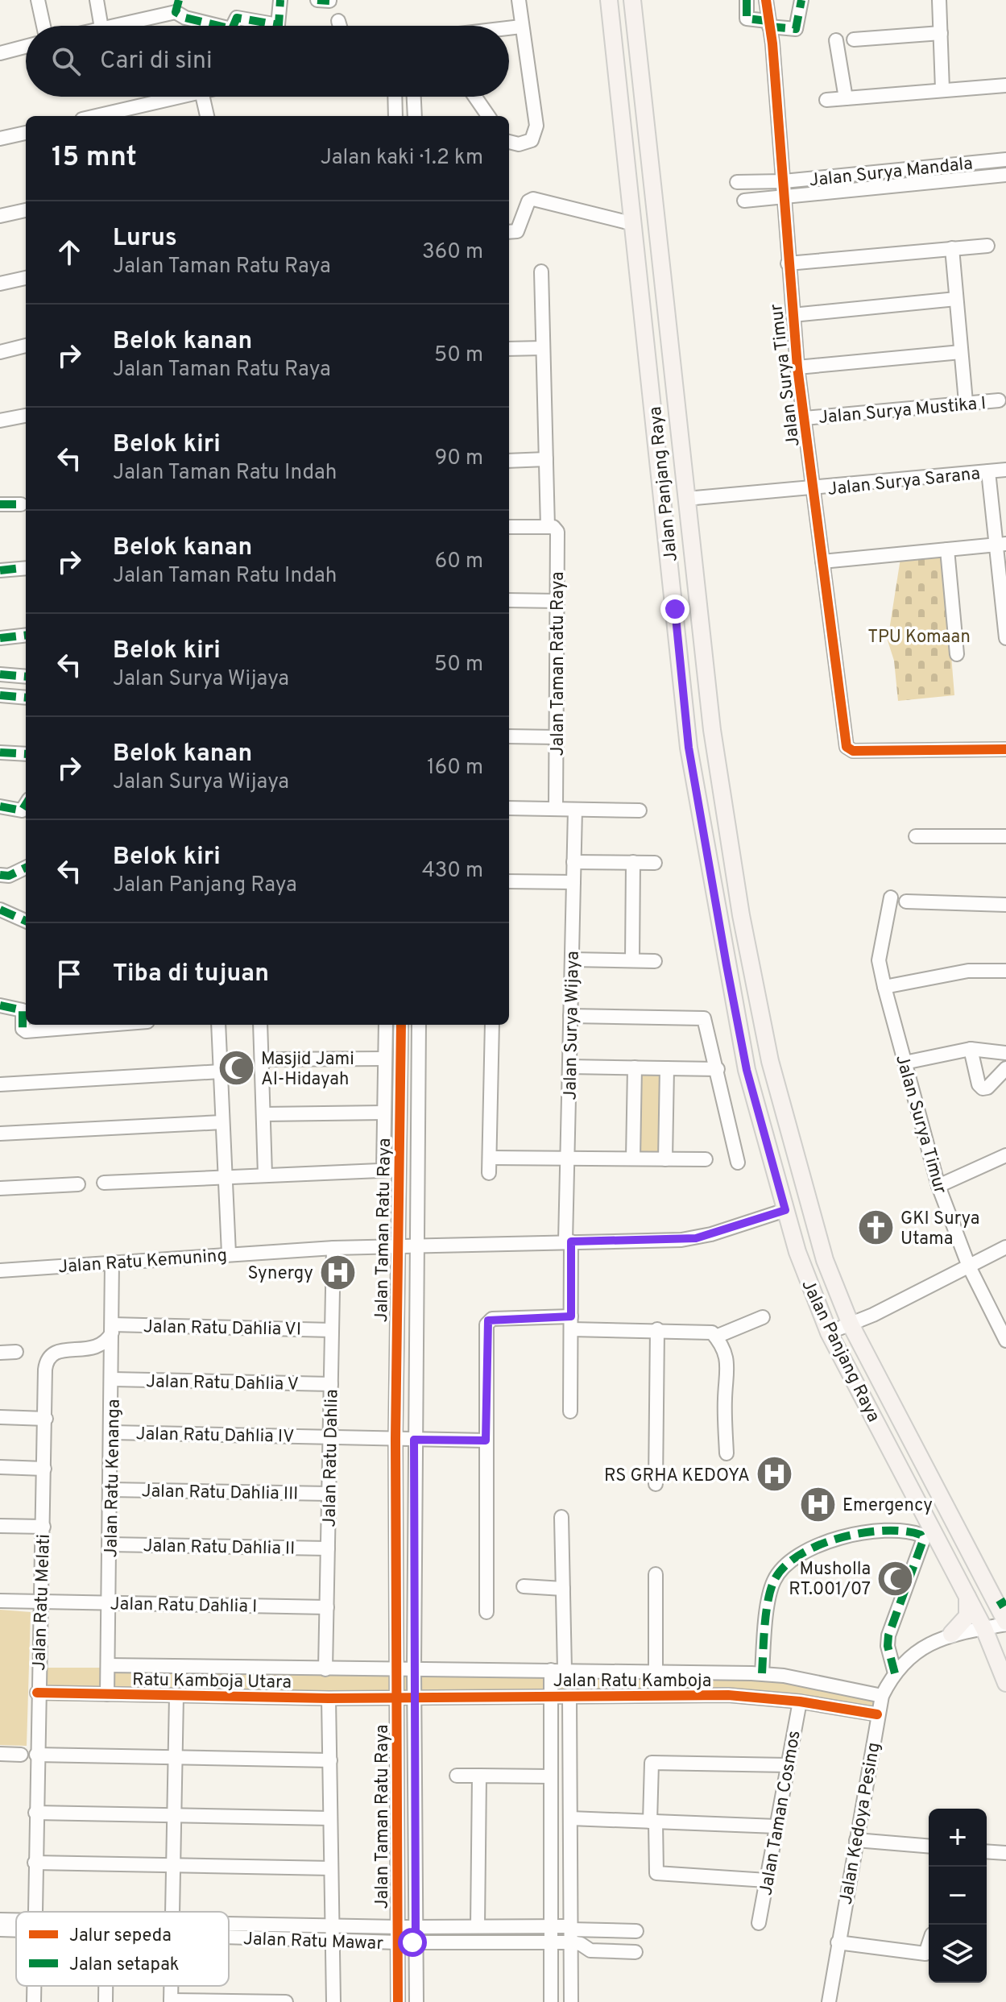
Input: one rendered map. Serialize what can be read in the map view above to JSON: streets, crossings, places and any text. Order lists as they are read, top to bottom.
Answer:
{
  "streets": {
    "main road": ["Jalan Panjang Raya"],
    "street": [
      "Jalan Surya Mandala",
      "Jalan Surya Timur",
      "Jalan Surya Mustika I",
      "Jalan Surya Sarana",
      "Jalan Taman Ratu Raya",
      "Jalan Surya Wijaya",
      "Jalan Ratu Kemuning",
      "Jalan Ratu Dahlia VI",
      "Jalan Ratu Dahlia V",
      "Jalan Ratu Dahlia IV",
      "Jalan Ratu Dahlia",
      "Jalan Ratu Kenanga",
      "Jalan Ratu Dahlia III",
      "Jalan Ratu Dahlia II",
      "Jalan Ratu Melati",
      "Jalan Ratu Dahlia I",
      "Ratu Kamboja Utara",
      "Jalan Ratu Kamboja",
      "Jalan Taman Cosmos",
      "Jalan Kedoya Pesing",
      "Jalan Ratu Mawar"
    ]
  },
  "crossings": [
    ["Jalan Surya Mandala", "Jalan Surya Timur"],
    ["Jalan Surya Timur", "Jalan Surya Mustika I"],
    ["Jalan Surya Timur", "Jalan Surya Sarana"],
    ["Jalan Surya Sarana", "Jalan Panjang Raya"],
    ["Jalan Panjang Raya", "Jalan Kedoya Pesing"],
    ["Jalan Taman Ratu Raya", "Jalan Ratu Kemuning"],
    ["Jalan Taman Ratu Raya", "Jalan Ratu Dahlia IV"],
    ["Jalan Taman Ratu Raya", "Ratu Kamboja Utara"],
    ["Jalan Taman Ratu Raya", "Jalan Ratu Kamboja"],
    ["Jalan Taman Ratu Raya", "Jalan Ratu Mawar"],
    ["Jalan Ratu Kemuning", "Jalan Ratu Dahlia"],
    ["Jalan Ratu Kemuning", "Jalan Ratu Kenanga"],
    ["Jalan Ratu Dahlia VI", "Jalan Ratu Dahlia"],
    ["Jalan Ratu Dahlia VI", "Jalan Ratu Kenanga"],
    ["Jalan Ratu Dahlia VI", "Jalan Ratu Melati"],
    ["Jalan Ratu Dahlia V", "Jalan Ratu Dahlia"],
    ["Jalan Ratu Dahlia V", "Jalan Ratu Kenanga"],
    ["Jalan Ratu Dahlia IV", "Jalan Ratu Dahlia"],
    ["Jalan Ratu Dahlia IV", "Jalan Ratu Kenanga"],
    ["Jalan Ratu Dahlia", "Jalan Ratu Dahlia III"],
    ["Jalan Ratu Dahlia", "Jalan Ratu Dahlia II"],
    ["Jalan Ratu Dahlia", "Jalan Ratu Dahlia I"],
    ["Jalan Ratu Dahlia", "Jalan Ratu Kamboja"],
    ["Jalan Ratu Kenanga", "Jalan Ratu Dahlia III"],
    ["Jalan Ratu Kenanga", "Jalan Ratu Dahlia II"],
    ["Jalan Ratu Kenanga", "Jalan Ratu Melati"],
    ["Jalan Ratu Kenanga", "Jalan Ratu Dahlia I"],
    ["Jalan Ratu Kenanga", "Ratu Kamboja Utara"],
    ["Jalan Ratu Kenanga", "Jalan Ratu Kamboja"],
    ["Jalan Ratu Melati", "Jalan Ratu Dahlia I"],
    ["Jalan Ratu Melati", "Ratu Kamboja Utara"],
    ["Ratu Kamboja Utara", "Jalan Ratu Kamboja"],
    ["Jalan Ratu Kamboja", "Jalan Taman Cosmos"],
    ["Jalan Ratu Kamboja", "Jalan Kedoya Pesing"]
  ],
  "parks": ["TPU Komaan"],
  "places": {
    "mosque": ["Masjid Jami Al-Hidayah", "Musholla RT.001/07"],
    "church": ["GKI Surya Utama"],
    "hospital": ["Synergy", "RS GRHA KEDOYA", "Emergency"]
  },
  "legend": ["Jalur sepeda", "Jalan setapak"],
  "page": {
    "search": "Cari di sini",
    "heading": ["15 mnt", "Jalan kaki · 1.2 km"],
    "list": [
      ["Lurus", "Jalan Taman Ratu Raya", "360 m"],
      ["Belok kanan", "Jalan Taman Ratu Raya", "50 m"],
      ["Belok kiri", "Jalan Taman Ratu Indah", "90 m"],
      ["Belok kanan", "Jalan Taman Ratu Indah", "60 m"],
      ["Belok kiri", "Jalan Surya Wijaya", "50 m"],
      ["Belok kanan", "Jalan Surya Wijaya", "160 m"],
      ["Belok kiri", "Jalan Panjang Raya", "430 m"],
      "Tiba di tujuan"
    ],
    "map_buttons": ["+", "−"]
  }
}
